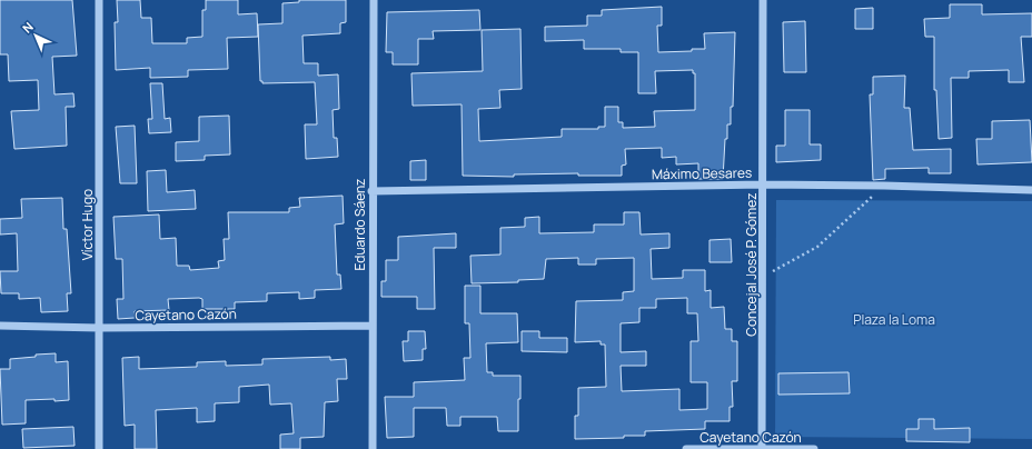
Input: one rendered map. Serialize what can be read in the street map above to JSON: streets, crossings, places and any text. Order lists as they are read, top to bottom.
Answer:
{
  "streets": {
    "street": [
      "Máximo Besares",
      "Víctor Hugo",
      "Eduardo Sáenz",
      "Concejal José P. Gómez",
      "Cayetano Cazón"
    ]
  },
  "crossings": [
    ["Máximo Besares", "Eduardo Sáenz"],
    ["Máximo Besares", "Concejal José P. Gómez"],
    ["Víctor Hugo", "Cayetano Cazón"],
    ["Eduardo Sáenz", "Cayetano Cazón"],
    ["Concejal José P. Gómez", "Cayetano Cazón"]
  ],
  "parks": ["Plaza la Loma"],
  "north": "top left"
}
